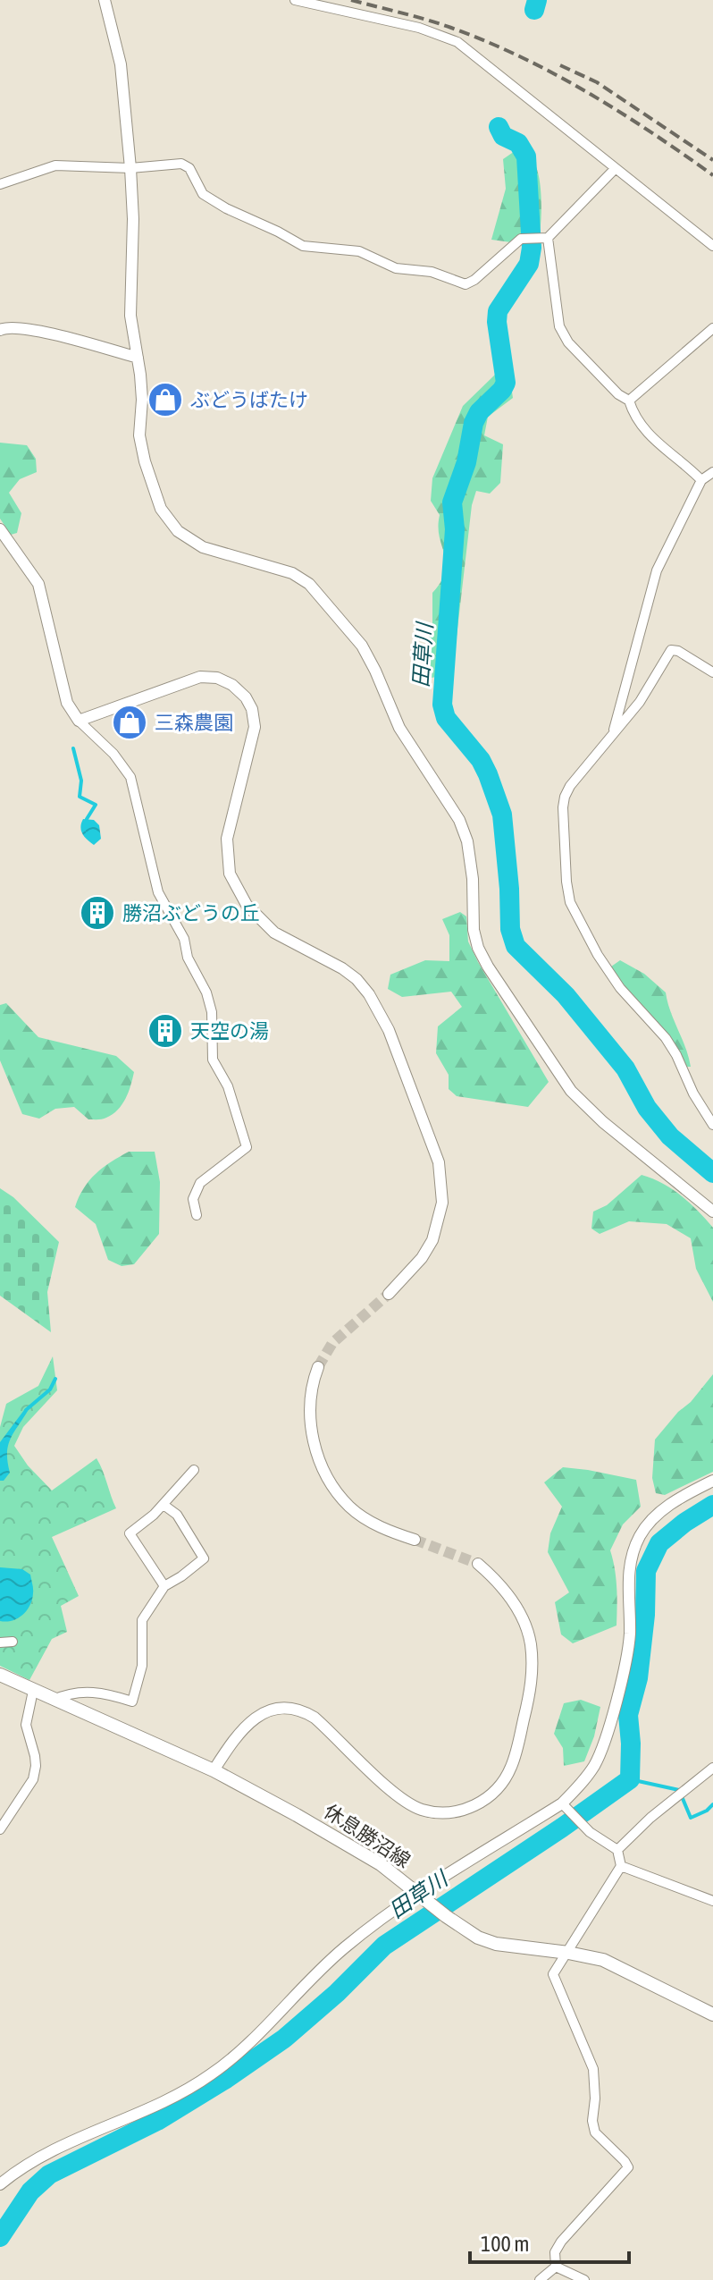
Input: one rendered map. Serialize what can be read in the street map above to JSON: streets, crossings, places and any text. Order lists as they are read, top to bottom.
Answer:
{
  "streets": {
    "main road": ["休息勝沼線"]
  },
  "water": ["田草川"],
  "places": {
    "shop": ["ぶどうばたけ", "三森農園"],
    "building": ["勝沼ぶどうの丘", "天空の湯"]
  },
  "scale_bar": "100 m"
}
